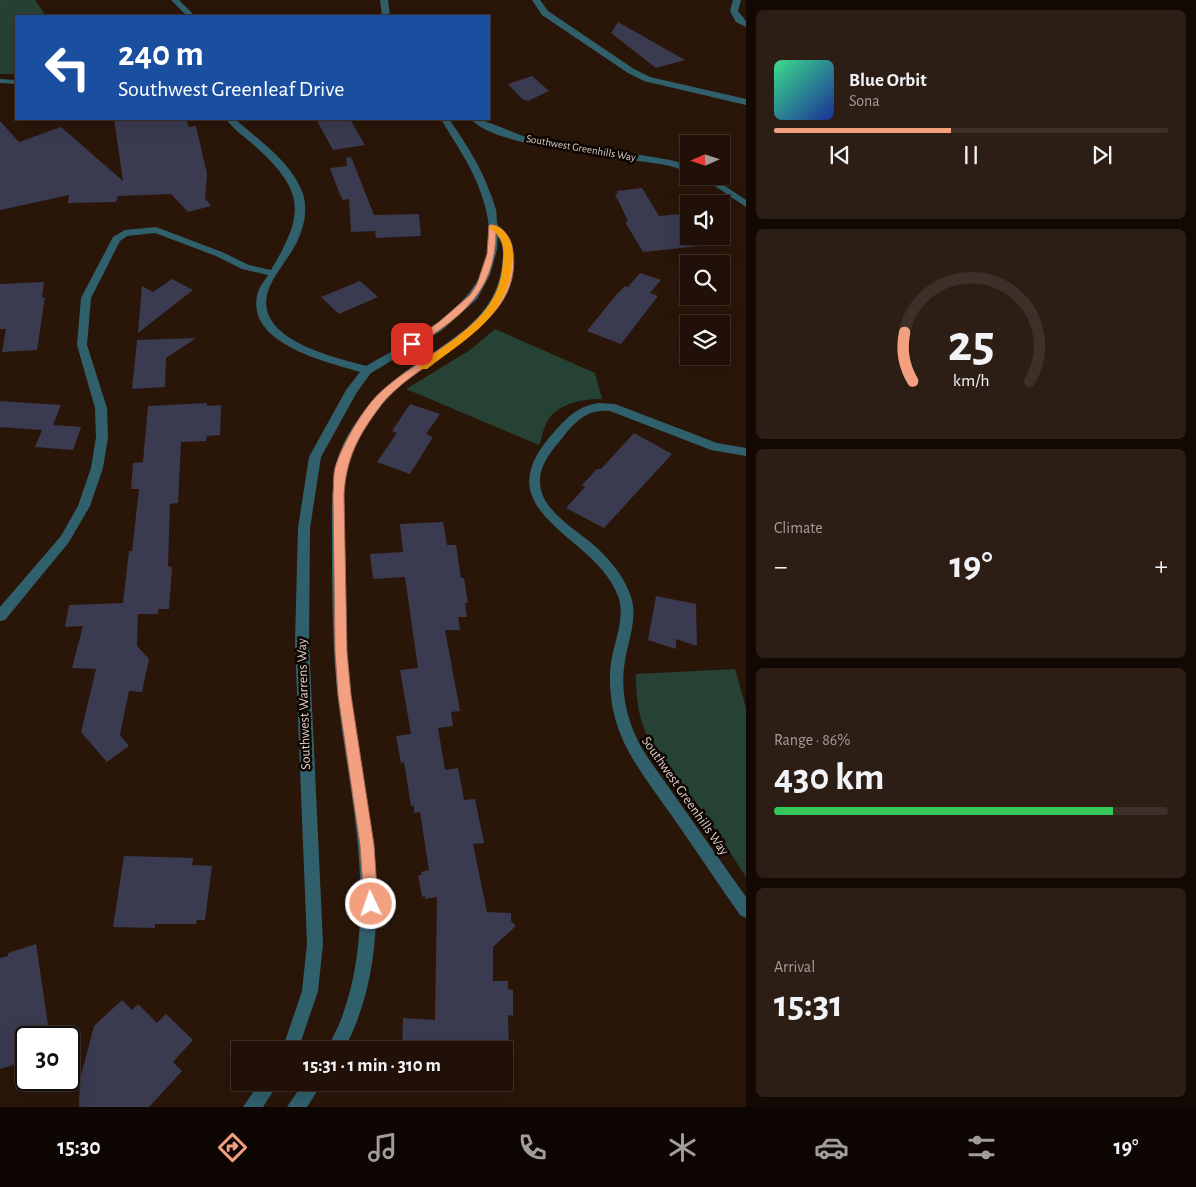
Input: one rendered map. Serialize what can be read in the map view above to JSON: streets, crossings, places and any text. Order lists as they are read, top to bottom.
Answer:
{
  "streets": {
    "street": ["Southwest Greenhills Way", "Southwest Warrens Way"]
  },
  "north": "left",
  "page": {
    "turn": ["240 m", "Southwest Greenleaf Drive"],
    "song": ["Blue Orbit", "Sona"],
    "tile": [
      "Climate",
      ["Range · 86%", "430 km"],
      ["Arrival", "15:31"]
    ],
    "heat": ["−", "19°", "+"],
    "limit": "30",
    "trip": "15:31 · 1 min · 310 m",
    "tabs": ["15:30", "19°"],
    "gauge": ["25", "km/h"]
  }
}
